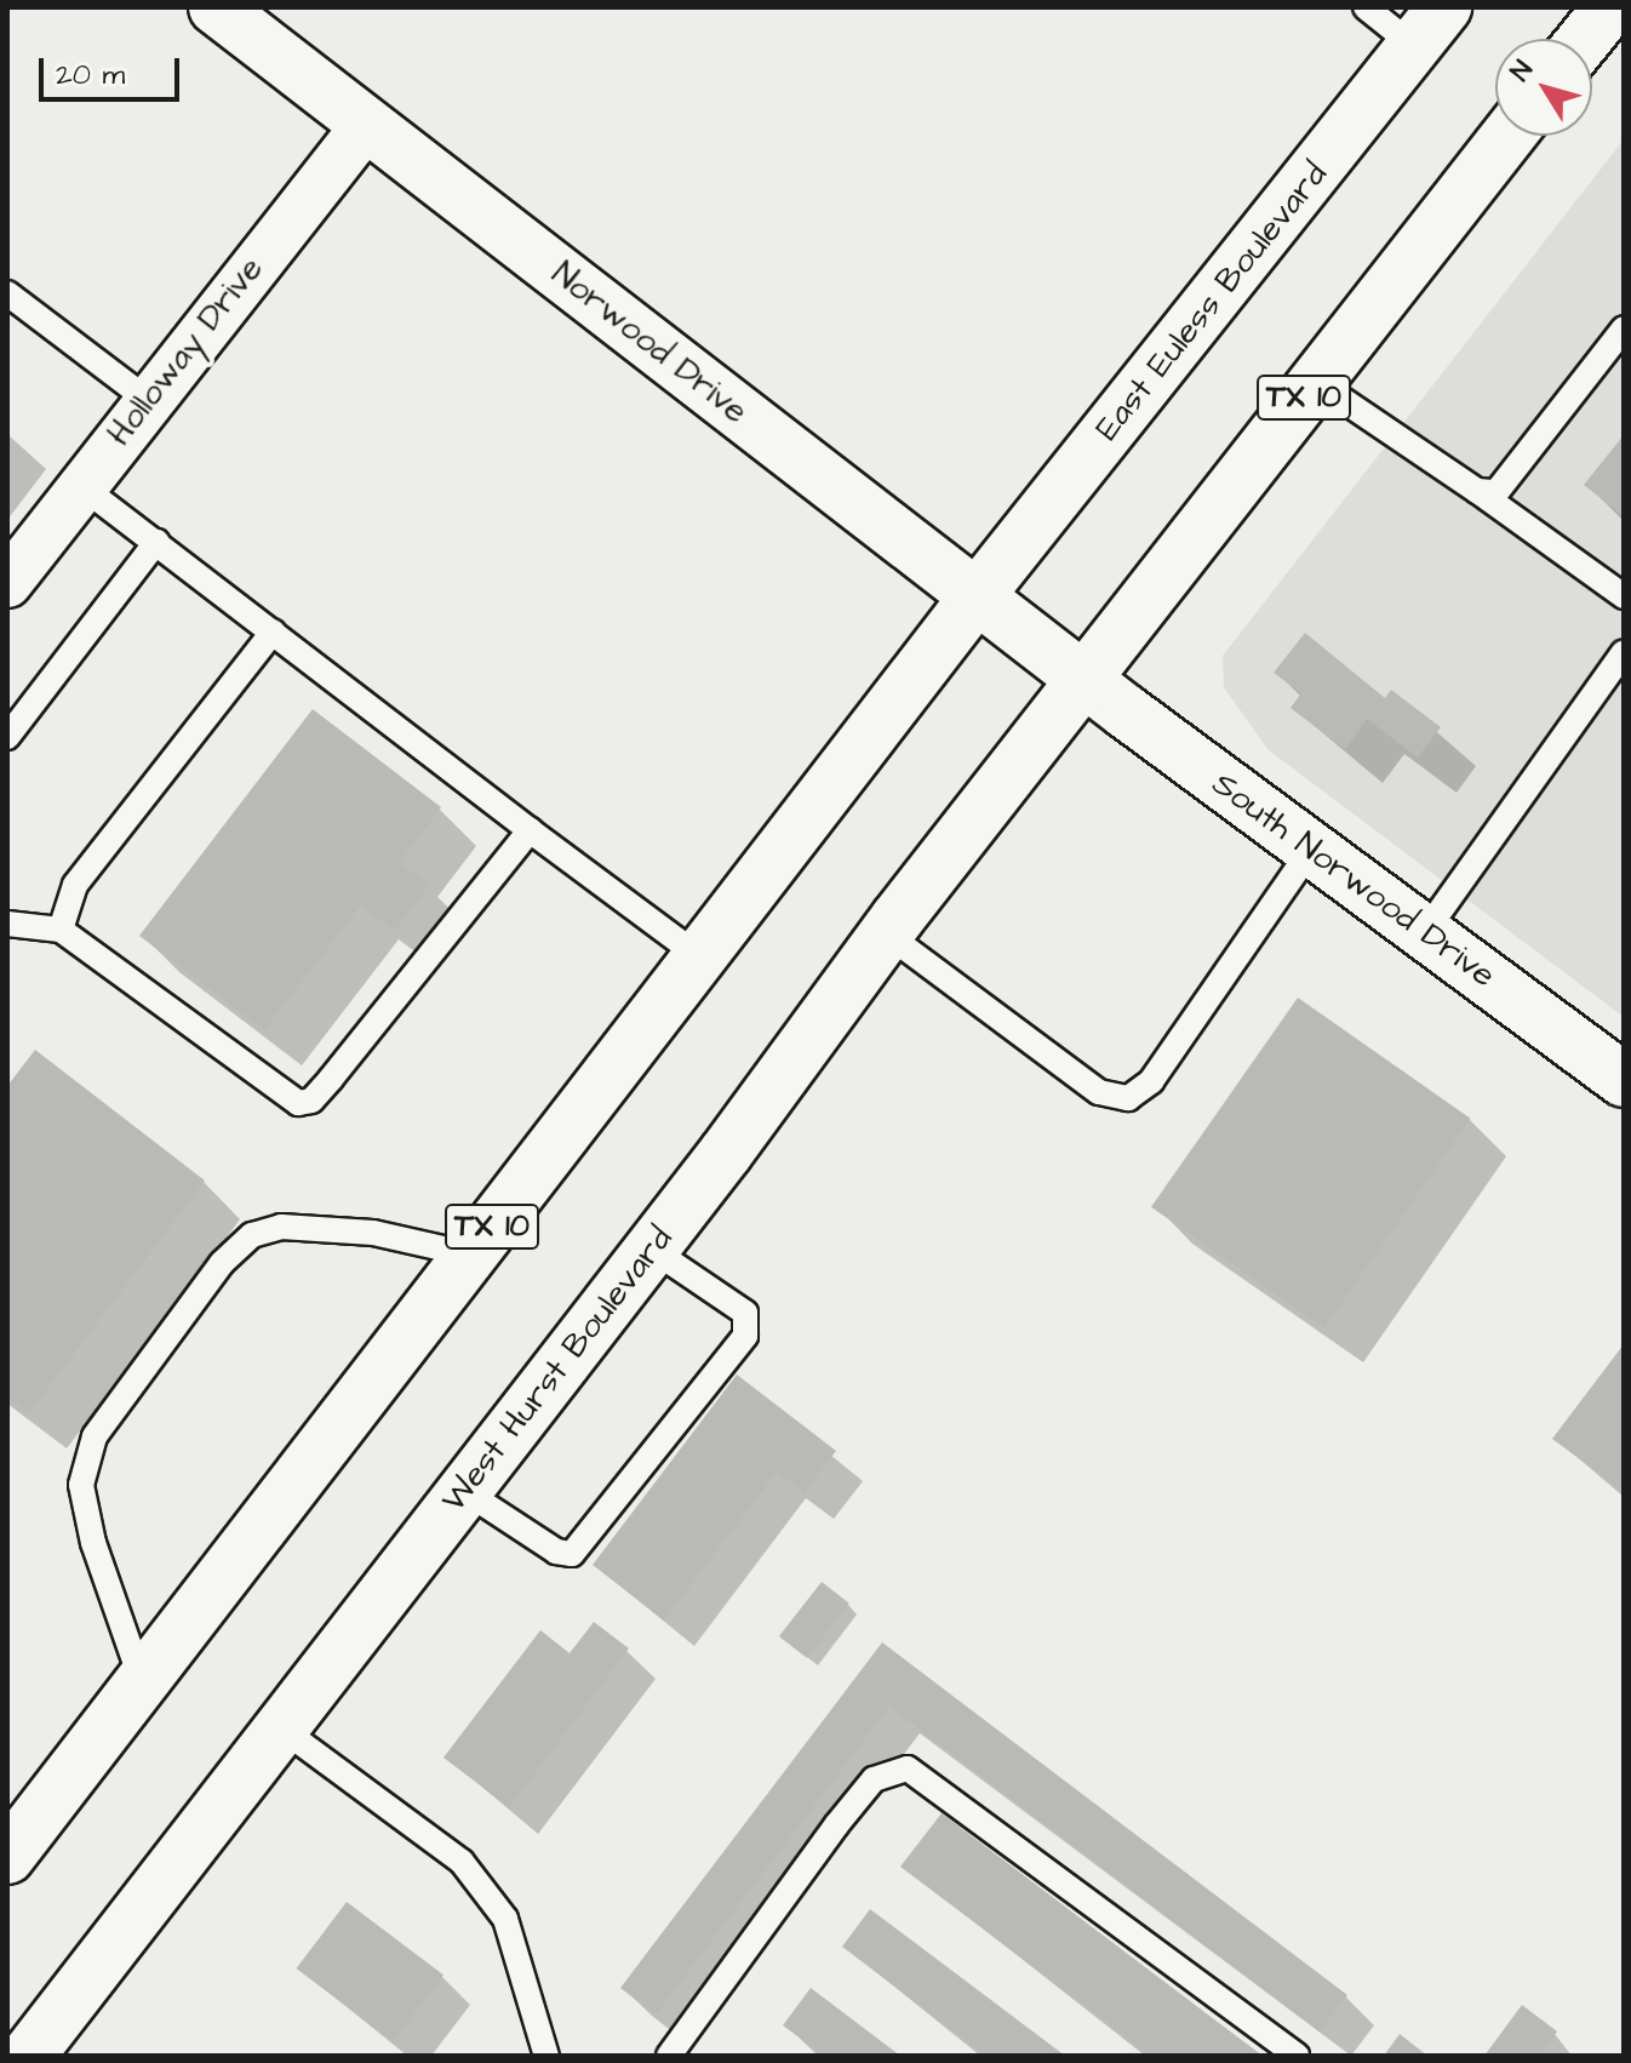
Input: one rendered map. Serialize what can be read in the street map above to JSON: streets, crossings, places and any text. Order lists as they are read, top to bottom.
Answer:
{
  "streets": {
    "main road": [
      "East Euless Boulevard",
      "Norwood Drive",
      "TX 10",
      "South Norwood Drive",
      "West Hurst Boulevard"
    ],
    "street": ["Holloway Drive"]
  },
  "crossings": [
    ["East Euless Boulevard", "Norwood Drive"],
    ["East Euless Boulevard", "TX 10"],
    ["Norwood Drive", "Holloway Drive"],
    ["Norwood Drive", "TX 10"],
    ["Norwood Drive", "South Norwood Drive"],
    ["Norwood Drive", "West Hurst Boulevard"],
    ["TX 10", "South Norwood Drive"],
    ["TX 10", "West Hurst Boulevard"],
    ["South Norwood Drive", "West Hurst Boulevard"]
  ],
  "scale_bar": "20 m",
  "north": "top left"
}
